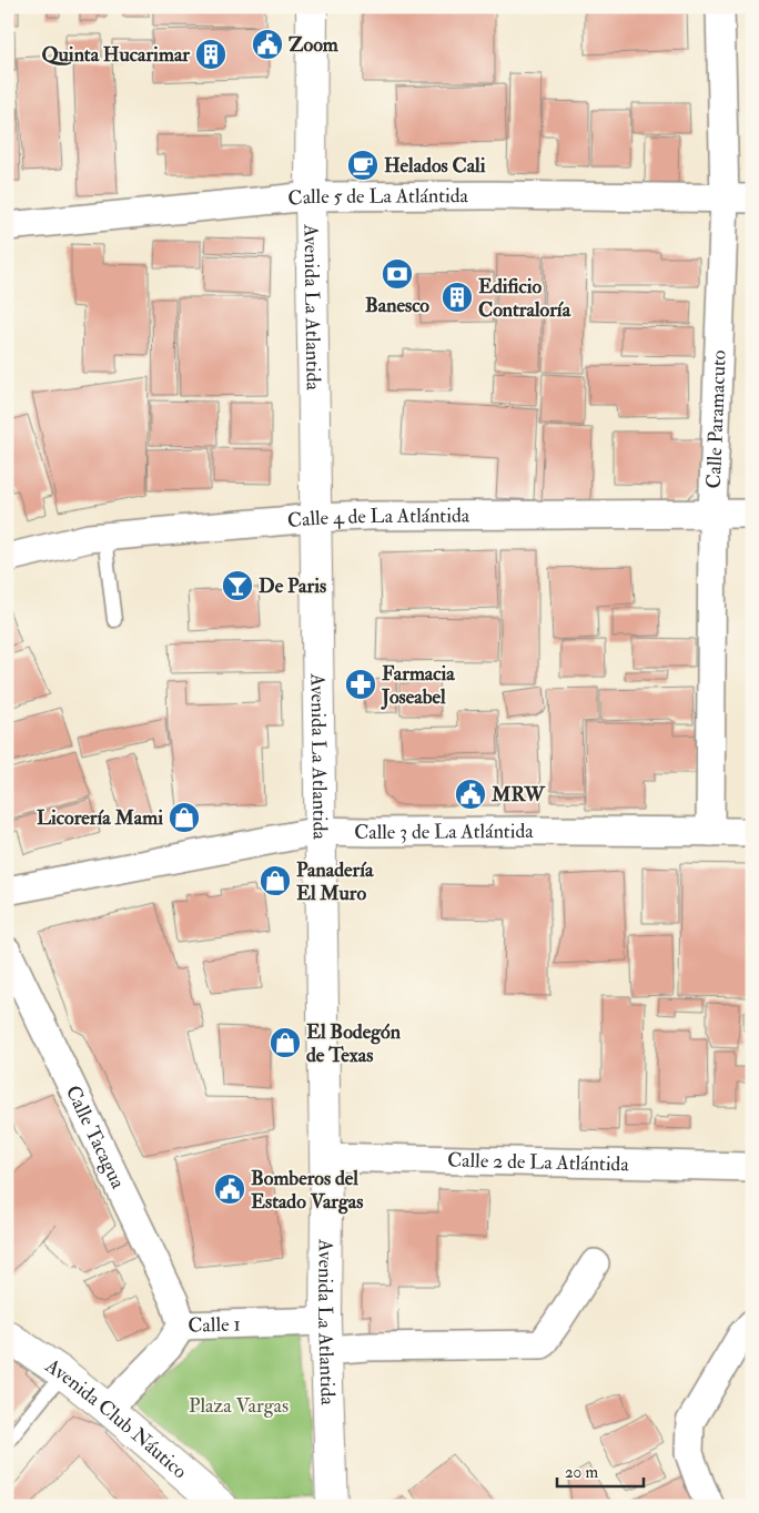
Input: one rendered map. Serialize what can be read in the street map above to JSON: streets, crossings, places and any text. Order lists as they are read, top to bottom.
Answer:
{
  "streets": {
    "street": [
      "Calle 5 de La Atlántida",
      "Avenida La Atlantida",
      "Calle Paramacuto",
      "Calle 4 de La Atlántida",
      "Calle 3 de La Atlántida",
      "Calle Tacagua",
      "Calle 2 de La Atlántida",
      "Calle 1",
      "Avenida Club Náutico"
    ]
  },
  "crossings": [
    ["Calle 5 de La Atlántida", "Avenida La Atlantida"],
    ["Calle 5 de La Atlántida", "Calle Paramacuto"],
    ["Avenida La Atlantida", "Calle 4 de La Atlántida"],
    ["Avenida La Atlantida", "Calle 3 de La Atlántida"],
    ["Avenida La Atlantida", "Calle 2 de La Atlántida"],
    ["Avenida La Atlantida", "Calle 1"],
    ["Calle Paramacuto", "Calle 4 de La Atlántida"],
    ["Calle Paramacuto", "Calle 3 de La Atlántida"],
    ["Calle Tacagua", "Calle 1"],
    ["Calle 1", "Avenida Club Náutico"]
  ],
  "parks": ["Plaza Vargas"],
  "places": {
    "public building": ["Zoom", "MRW", "Bomberos del Estado Vargas"],
    "building": ["Quinta Hucarimar", "Edificio Contraloría"],
    "cafe": ["Helados Cali"],
    "bank": ["Banesco"],
    "bar": ["De Paris"],
    "pharmacy": ["Farmacia Joseabel"],
    "shop": ["Licorería Mami", "Panadería El Muro", "El Bodegón de Texas"]
  },
  "scale_bar": "20 m"
}
